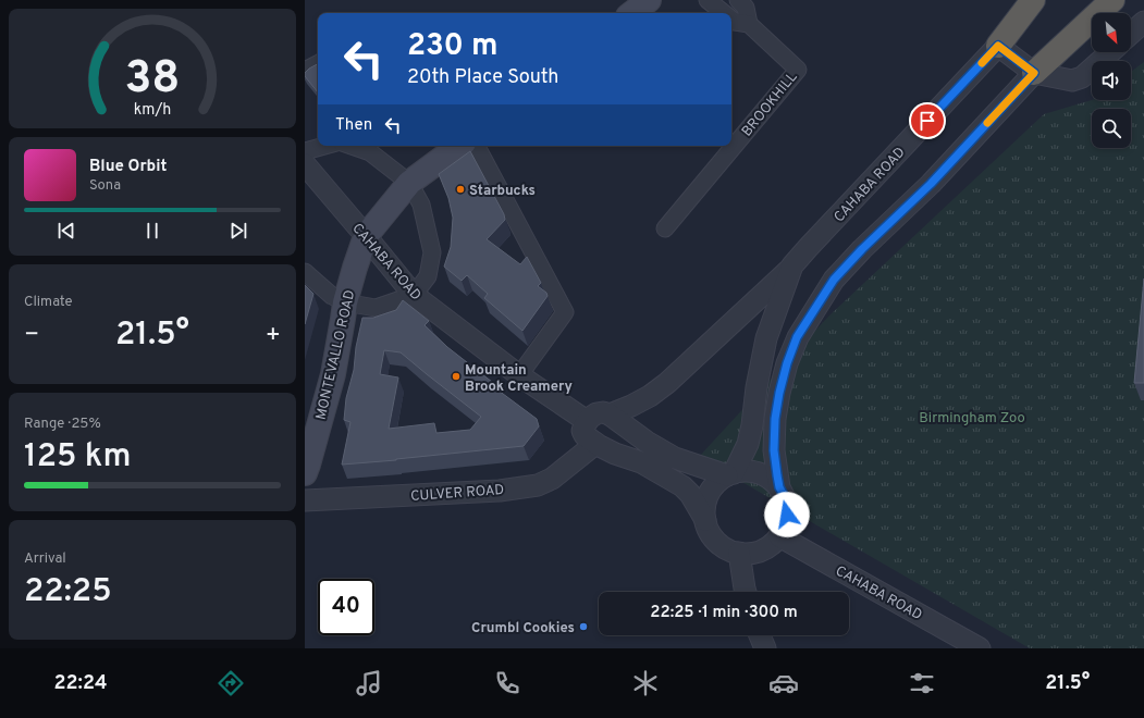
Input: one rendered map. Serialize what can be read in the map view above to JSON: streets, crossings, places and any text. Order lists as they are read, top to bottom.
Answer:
{
  "streets": {
    "main road": ["MONTEVALLO ROAD"],
    "street": ["BROOKHILL", "CAHABA ROAD", "CULVER ROAD"]
  },
  "crossings": [
    ["CAHABA ROAD", "MONTEVALLO ROAD"]
  ],
  "parks": ["Birmingham Zoo"],
  "places": ["Starbucks", "Mountain Brook Creamery", "Crumbl Cookies"],
  "north": "bottom right",
  "page": {
    "turn": ["230 m", "20th Place South"],
    "then": "Then",
    "song": ["Blue Orbit", "Sona"],
    "tile": [
      "Climate",
      ["Range · 25%", "125 km"],
      ["Arrival", "22:25"]
    ],
    "heat": ["−", "21.5°", "+"],
    "limit": "40",
    "trip": "22:25 · 1 min · 300 m",
    "tabs": ["22:24", "21.5°"],
    "gauge": ["38", "km/h"]
  }
}
